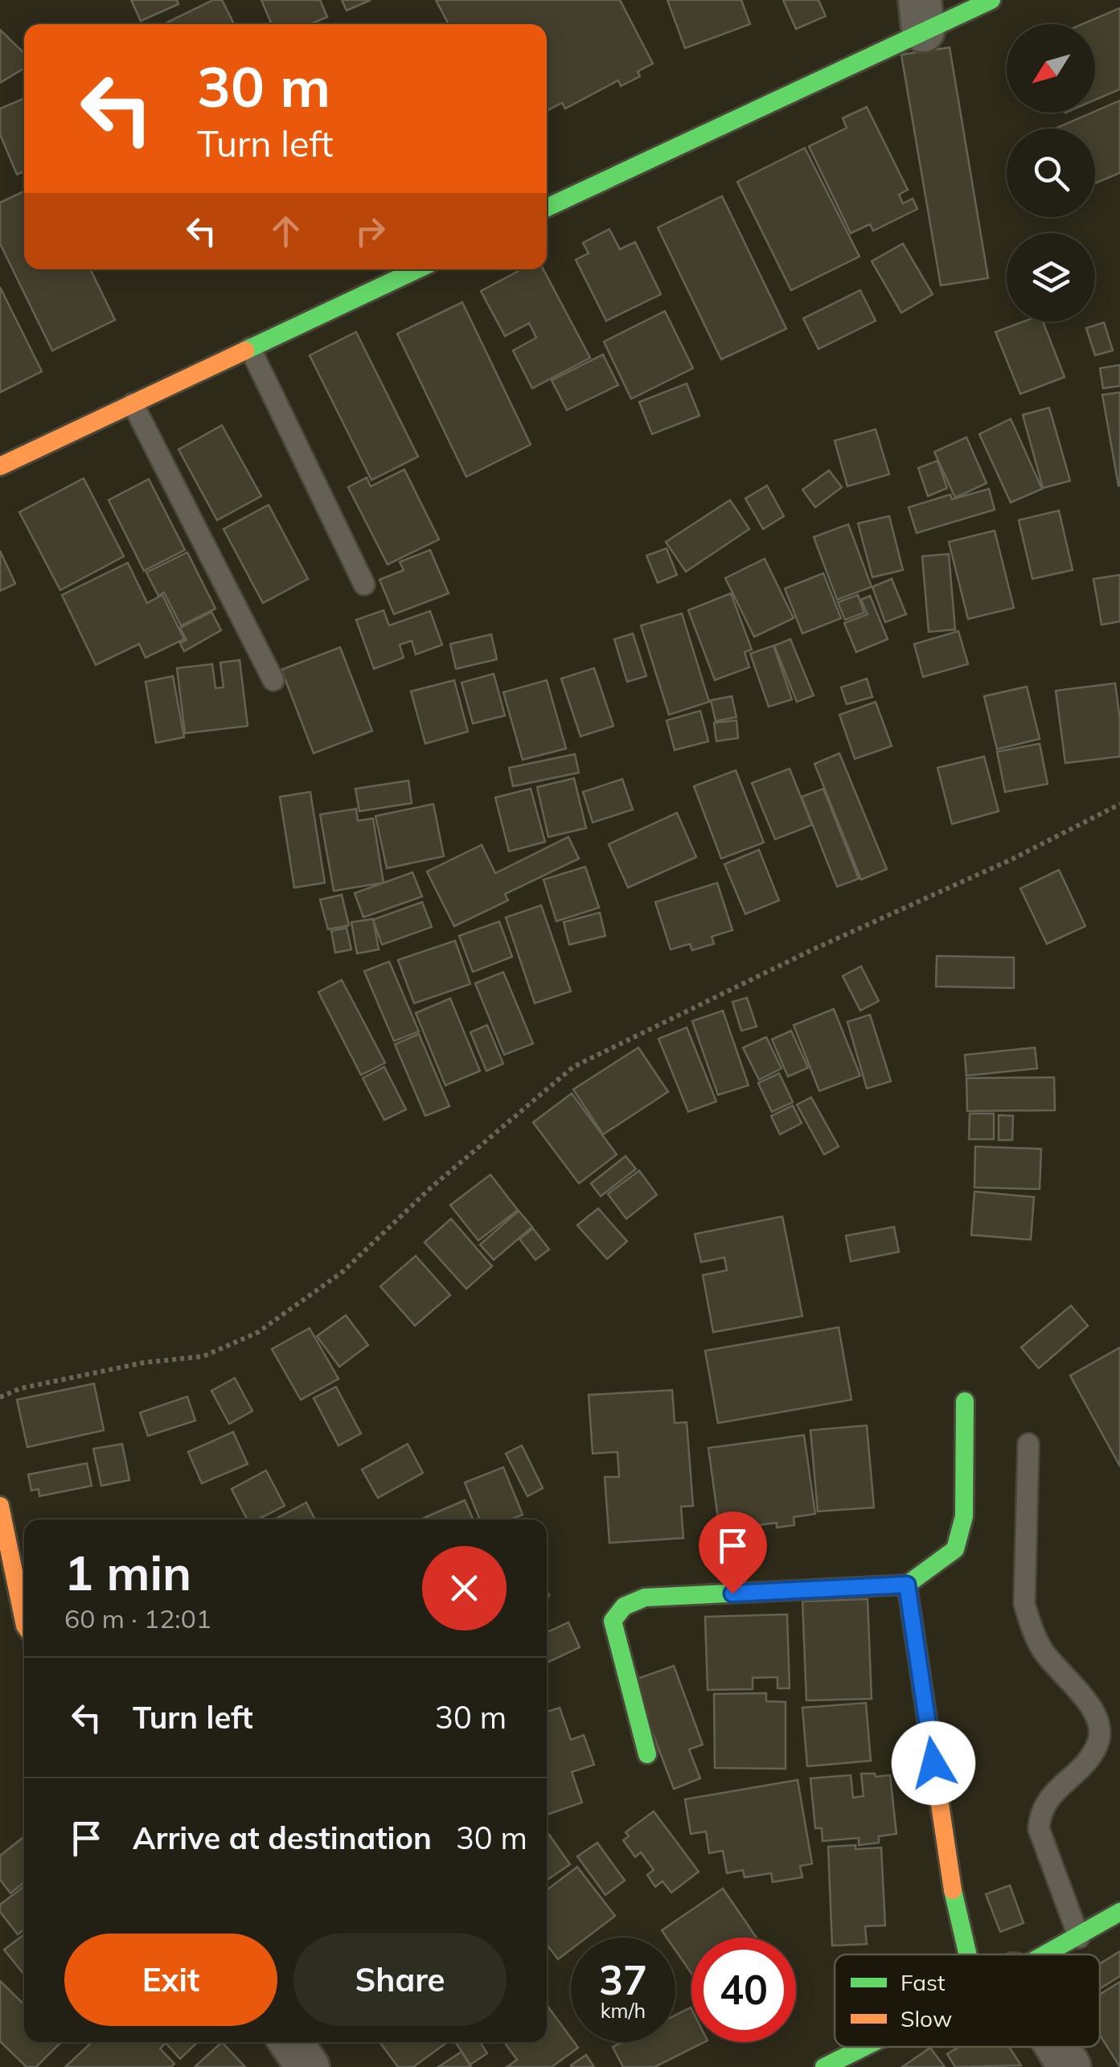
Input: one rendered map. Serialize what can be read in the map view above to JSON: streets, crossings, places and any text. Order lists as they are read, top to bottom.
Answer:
{
  "legend": ["Fast", "Slow"],
  "north": "bottom left",
  "page": {
    "turn": ["30 m", "Turn left"],
    "heading": ["1 min", "60 m · 12:01"],
    "list": [
      {
        "name": "Turn left",
        "value": "30 m"
      },
      {
        "name": "Arrive at destination",
        "value": "30 m"
      }
    ],
    "buttons": ["Exit", "Share"],
    "speed": "37 km/h",
    "limit": "40"
  }
}
